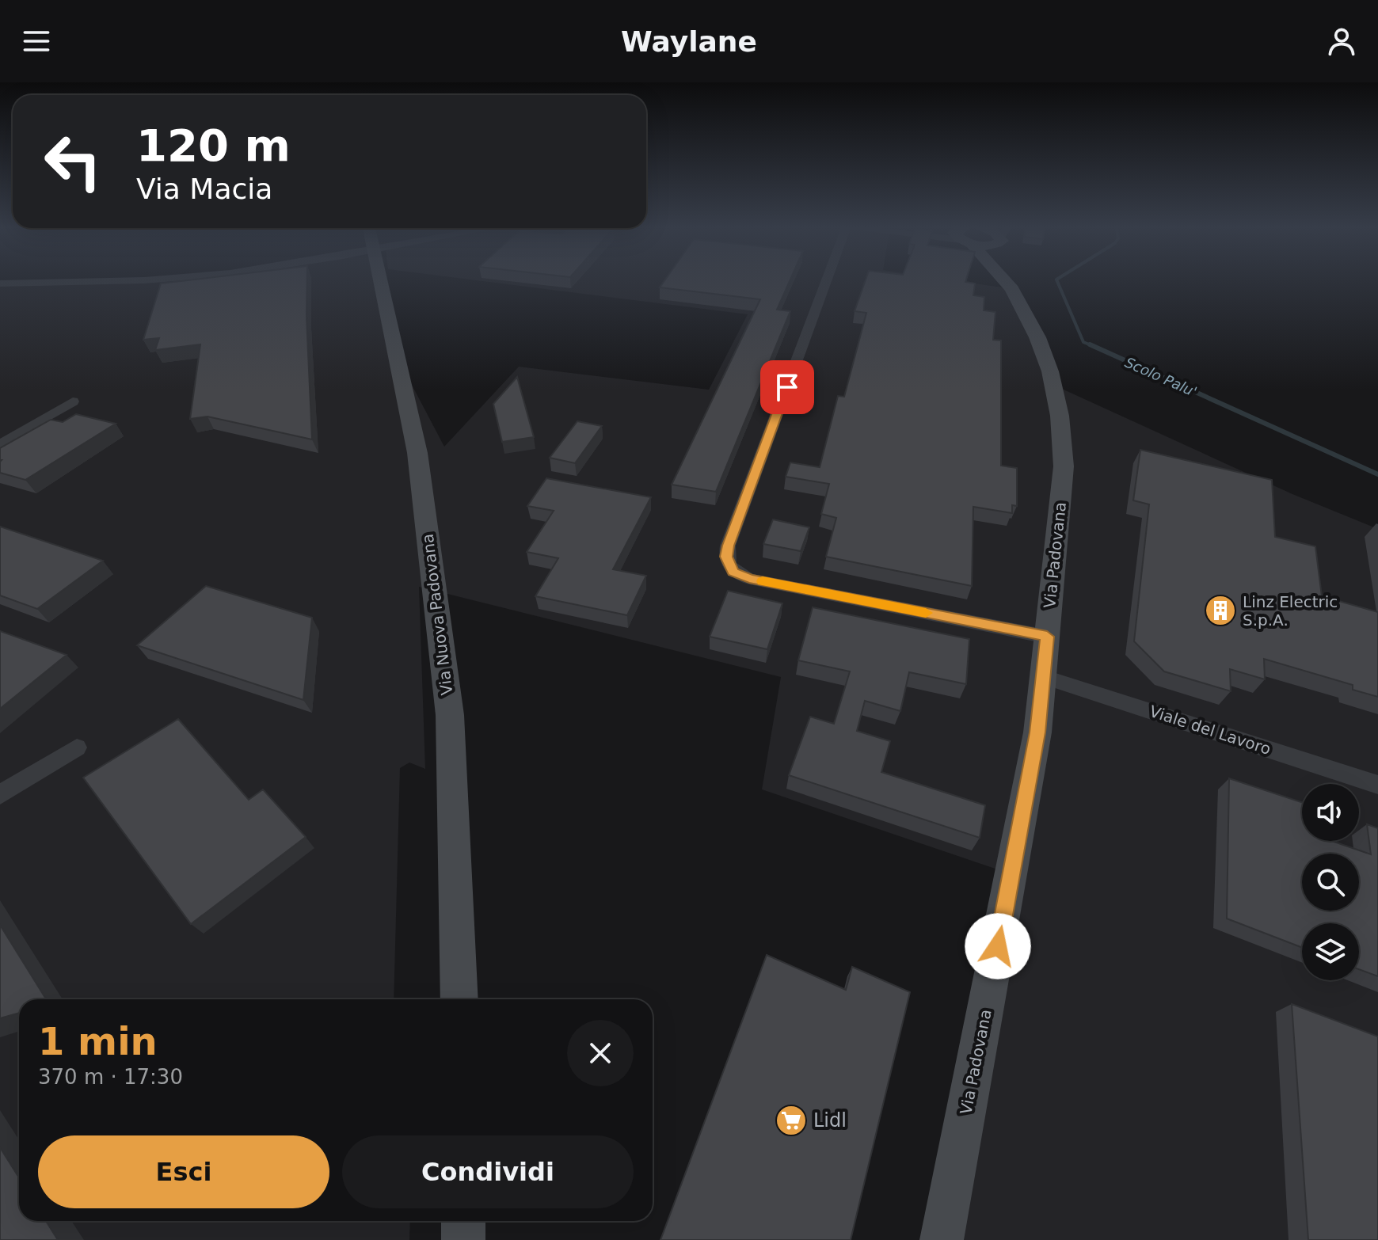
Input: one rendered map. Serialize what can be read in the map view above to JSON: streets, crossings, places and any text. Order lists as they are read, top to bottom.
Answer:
{
  "streets": {
    "street": ["Via Padovana", "Via Nuova Padovana", "Viale del Lavoro"]
  },
  "crossings": [
    ["Via Padovana", "Viale del Lavoro"]
  ],
  "water": ["Scolo Palu'"],
  "places": {
    "building": ["Linz Electric S.p.A."],
    "supermarket": ["Lidl"]
  },
  "page": {
    "header": "Waylane",
    "turn": ["120 m", "Via Macia"],
    "heading": ["1 min", "370 m · 17:30"],
    "buttons": ["Esci", "Condividi"]
  }
}
